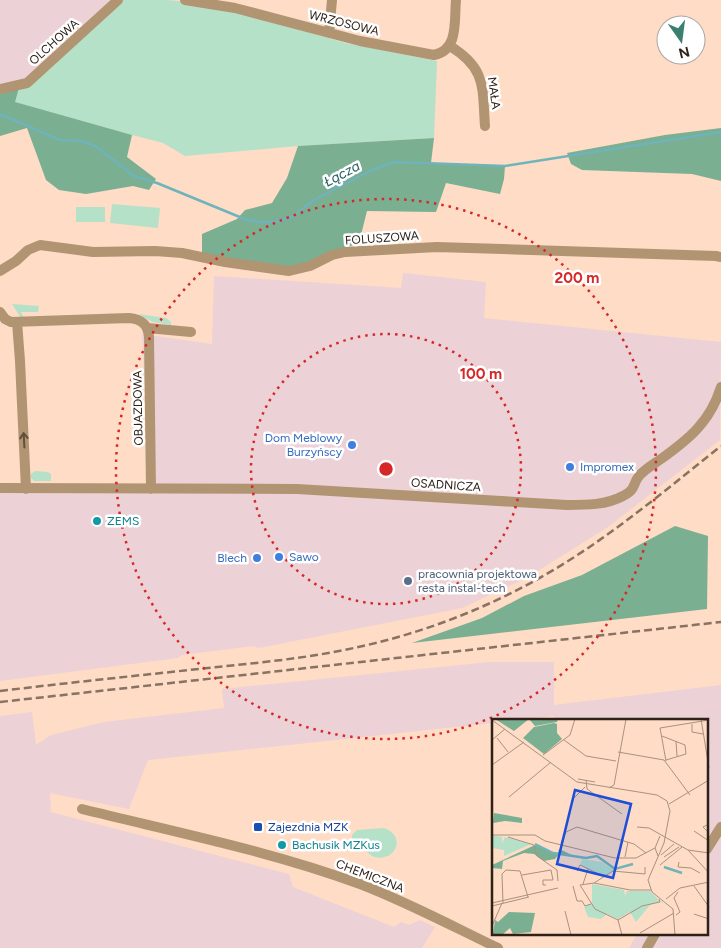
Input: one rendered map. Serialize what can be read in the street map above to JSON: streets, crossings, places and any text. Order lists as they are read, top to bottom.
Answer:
{
  "streets": {
    "street": [
      "WRZOSOWA",
      "OLCHOWA",
      "MAŁA",
      "FOLUSZOWA",
      "OBJAZDOWA",
      "OSADNICZA",
      "CHEMICZNA"
    ]
  },
  "crossings": [
    ["WRZOSOWA", "MAŁA"],
    ["OBJAZDOWA", "OSADNICZA"]
  ],
  "water": ["Łącza"],
  "places": {
    "other": [
      "Dom Meblowy Burzyńscy",
      "Impromex",
      "ZEMS",
      "Sawo",
      "Blech",
      "pracownia projektowa resta instal-tech",
      "Bachusik MZKus"
    ],
    "transit": ["Zajezdnia MZK"]
  },
  "north": "bottom",
  "rings": ["200 m", "100 m"]
}
